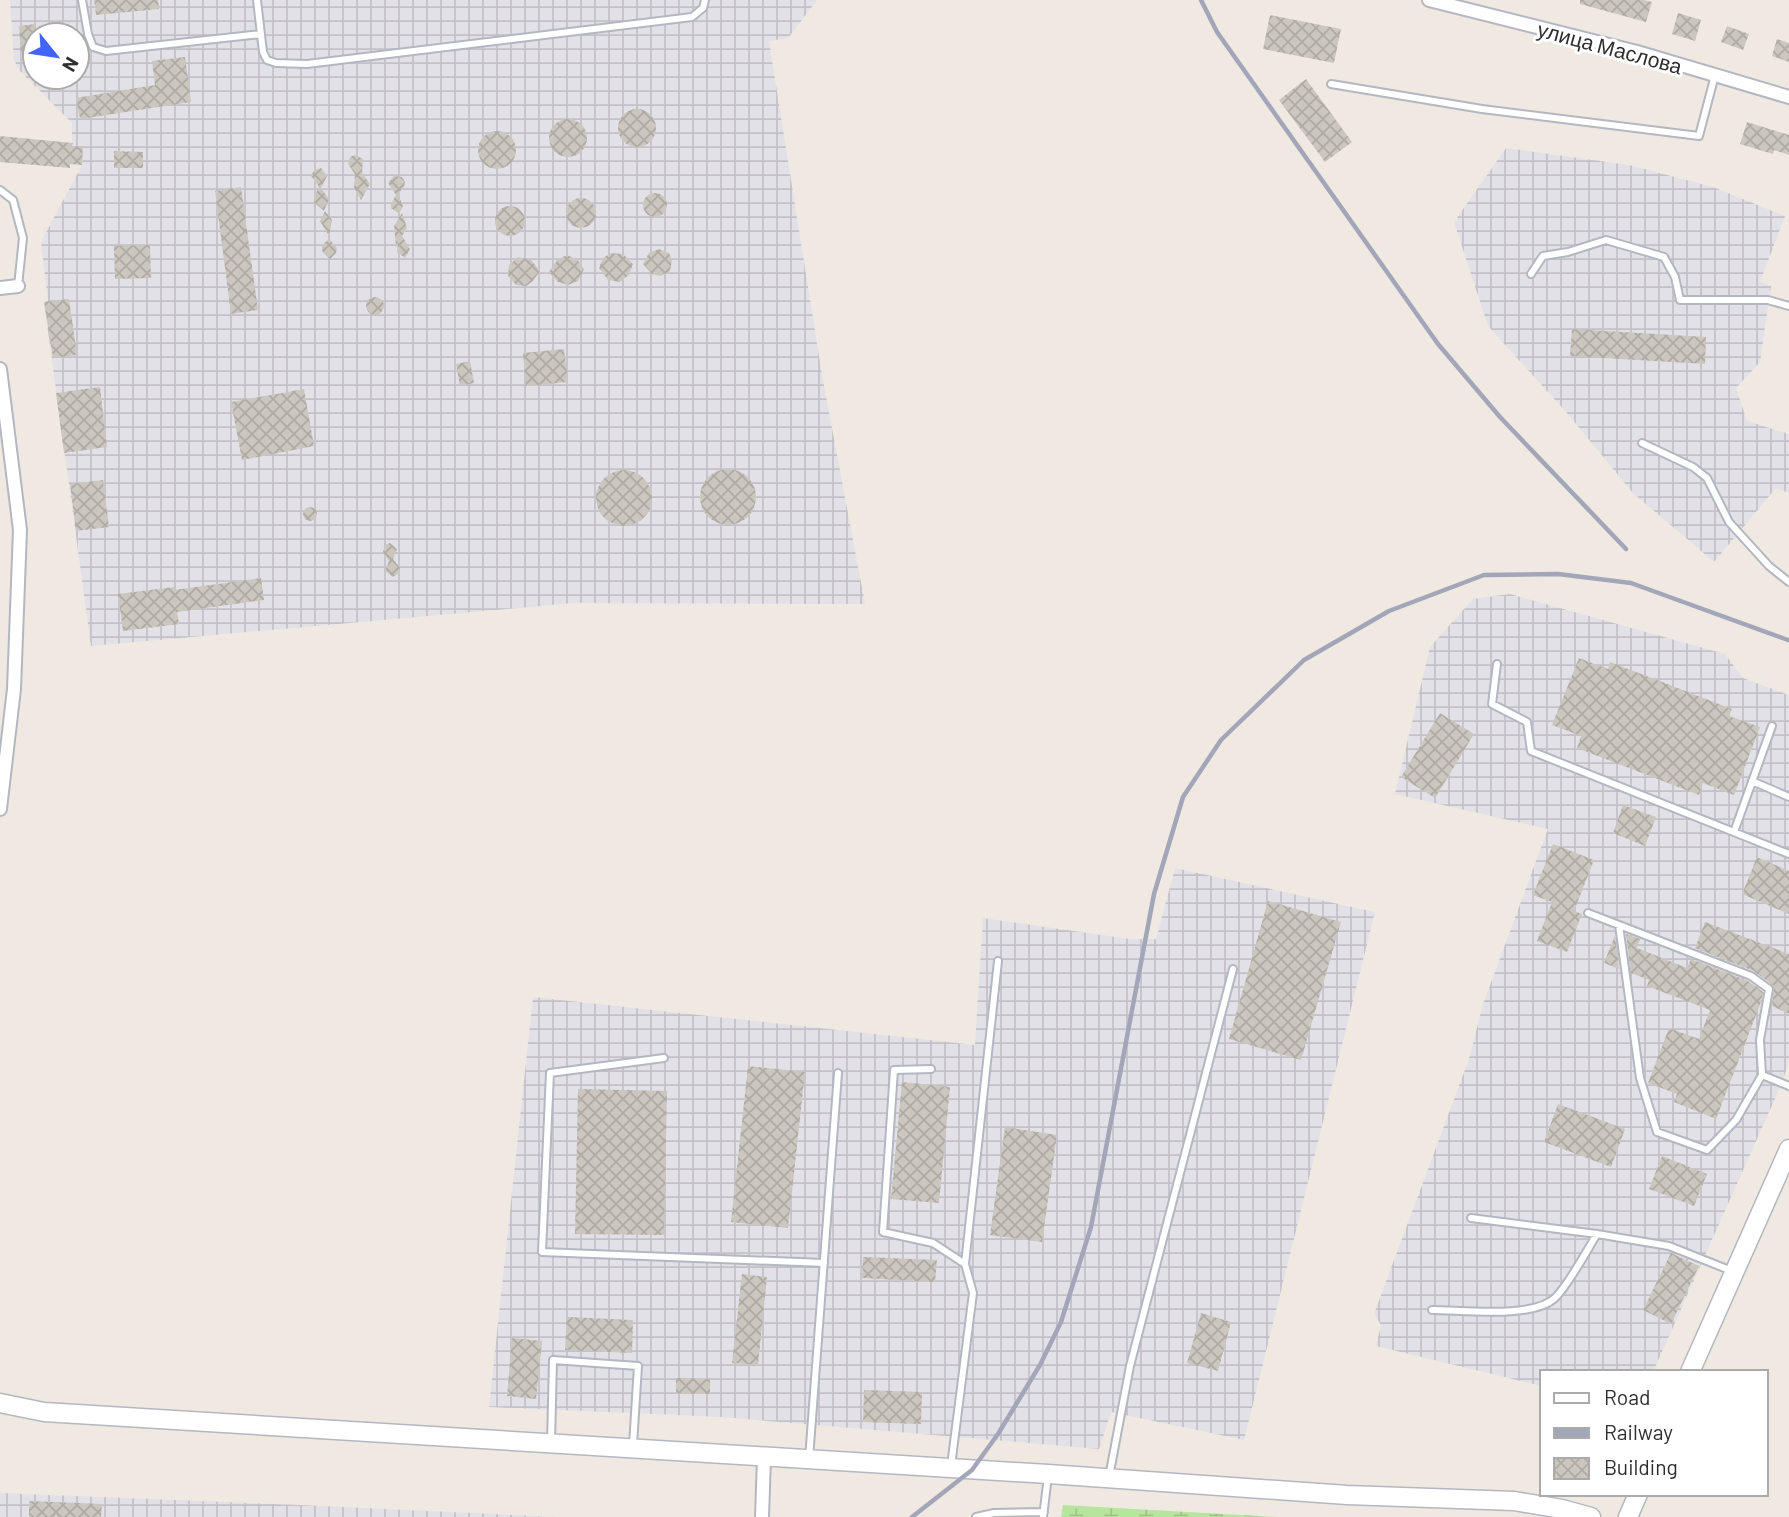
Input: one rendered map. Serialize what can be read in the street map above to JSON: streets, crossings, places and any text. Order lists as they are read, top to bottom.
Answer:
{
  "streets": {
    "street": ["улица Маслова"]
  },
  "legend": ["Road", "Railway", "Building"],
  "north": "bottom right"
}
